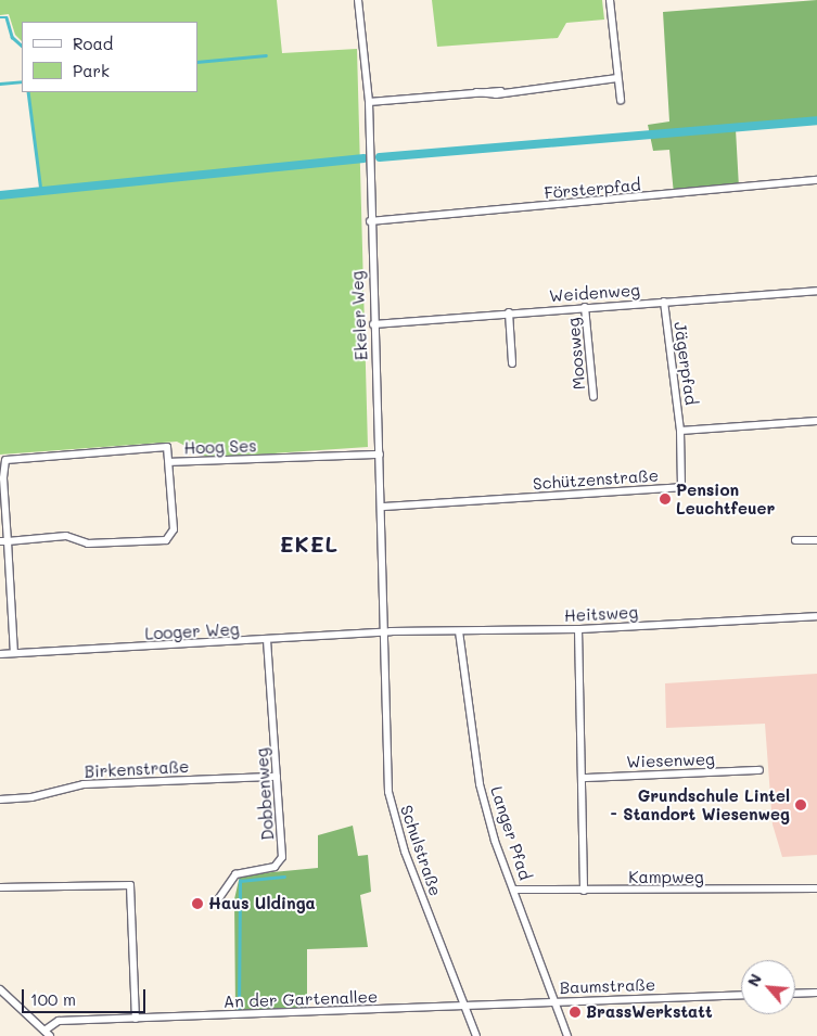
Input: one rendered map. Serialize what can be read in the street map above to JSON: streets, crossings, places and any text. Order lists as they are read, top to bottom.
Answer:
{
  "streets": {
    "street": [
      "Försterpfad",
      "Weidenweg",
      "Ekeler Weg",
      "Moosweg",
      "Jägerpfad",
      "Hoog Ses",
      "Schützenstraße",
      "Heitsweg",
      "Looger Weg",
      "Wiesenweg",
      "Birkenstraße",
      "Dobbenweg",
      "Langer Pfad",
      "Schulstraße",
      "Kampweg",
      "Baumstraße",
      "An der Gartenallee"
    ]
  },
  "crossings": [
    ["Försterpfad", "Ekeler Weg"],
    ["Weidenweg", "Ekeler Weg"],
    ["Weidenweg", "Moosweg"],
    ["Weidenweg", "Jägerpfad"],
    ["Ekeler Weg", "Hoog Ses"],
    ["Ekeler Weg", "Schützenstraße"],
    ["Ekeler Weg", "Heitsweg"],
    ["Ekeler Weg", "Looger Weg"],
    ["Ekeler Weg", "Schulstraße"],
    ["Jägerpfad", "Schützenstraße"],
    ["Heitsweg", "Looger Weg"],
    ["Heitsweg", "Langer Pfad"],
    ["Heitsweg", "Schulstraße"],
    ["Looger Weg", "Dobbenweg"],
    ["Looger Weg", "Schulstraße"],
    ["Birkenstraße", "Dobbenweg"],
    ["Langer Pfad", "Kampweg"],
    ["Langer Pfad", "Baumstraße"],
    ["Schulstraße", "Baumstraße"],
    ["Schulstraße", "An der Gartenallee"],
    ["Baumstraße", "An der Gartenallee"]
  ],
  "districts": ["EKEL"],
  "places": [
    "Pension Leuchtfeuer",
    "Grundschule Lintel - Standort Wiesenweg",
    "Haus Uldinga",
    "BrassWerkstatt"
  ],
  "legend": ["Road", "Park"],
  "scale_bar": "100 m",
  "north": "top left"
}
